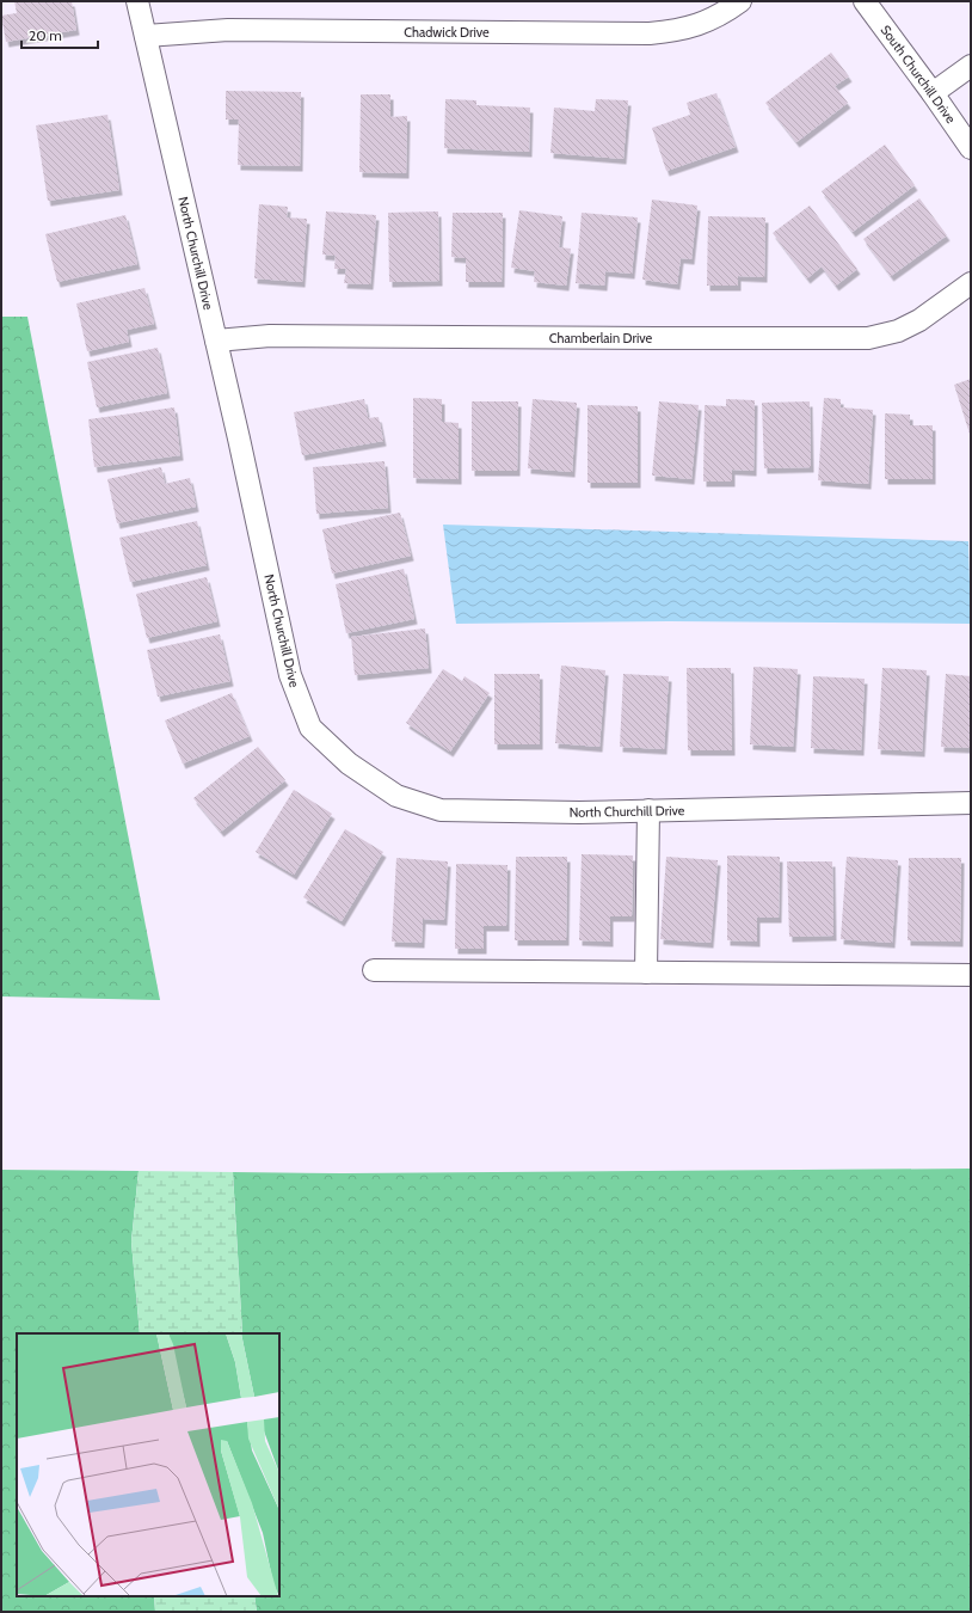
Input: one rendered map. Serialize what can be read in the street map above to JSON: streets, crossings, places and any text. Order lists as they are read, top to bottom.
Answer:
{
  "streets": {
    "street": [
      "Chadwick Drive",
      "South Churchill Drive",
      "North Churchill Drive",
      "Chamberlain Drive"
    ]
  },
  "crossings": [
    ["Chadwick Drive", "North Churchill Drive"],
    ["North Churchill Drive", "Chamberlain Drive"]
  ],
  "scale_bar": "20 m"
}
